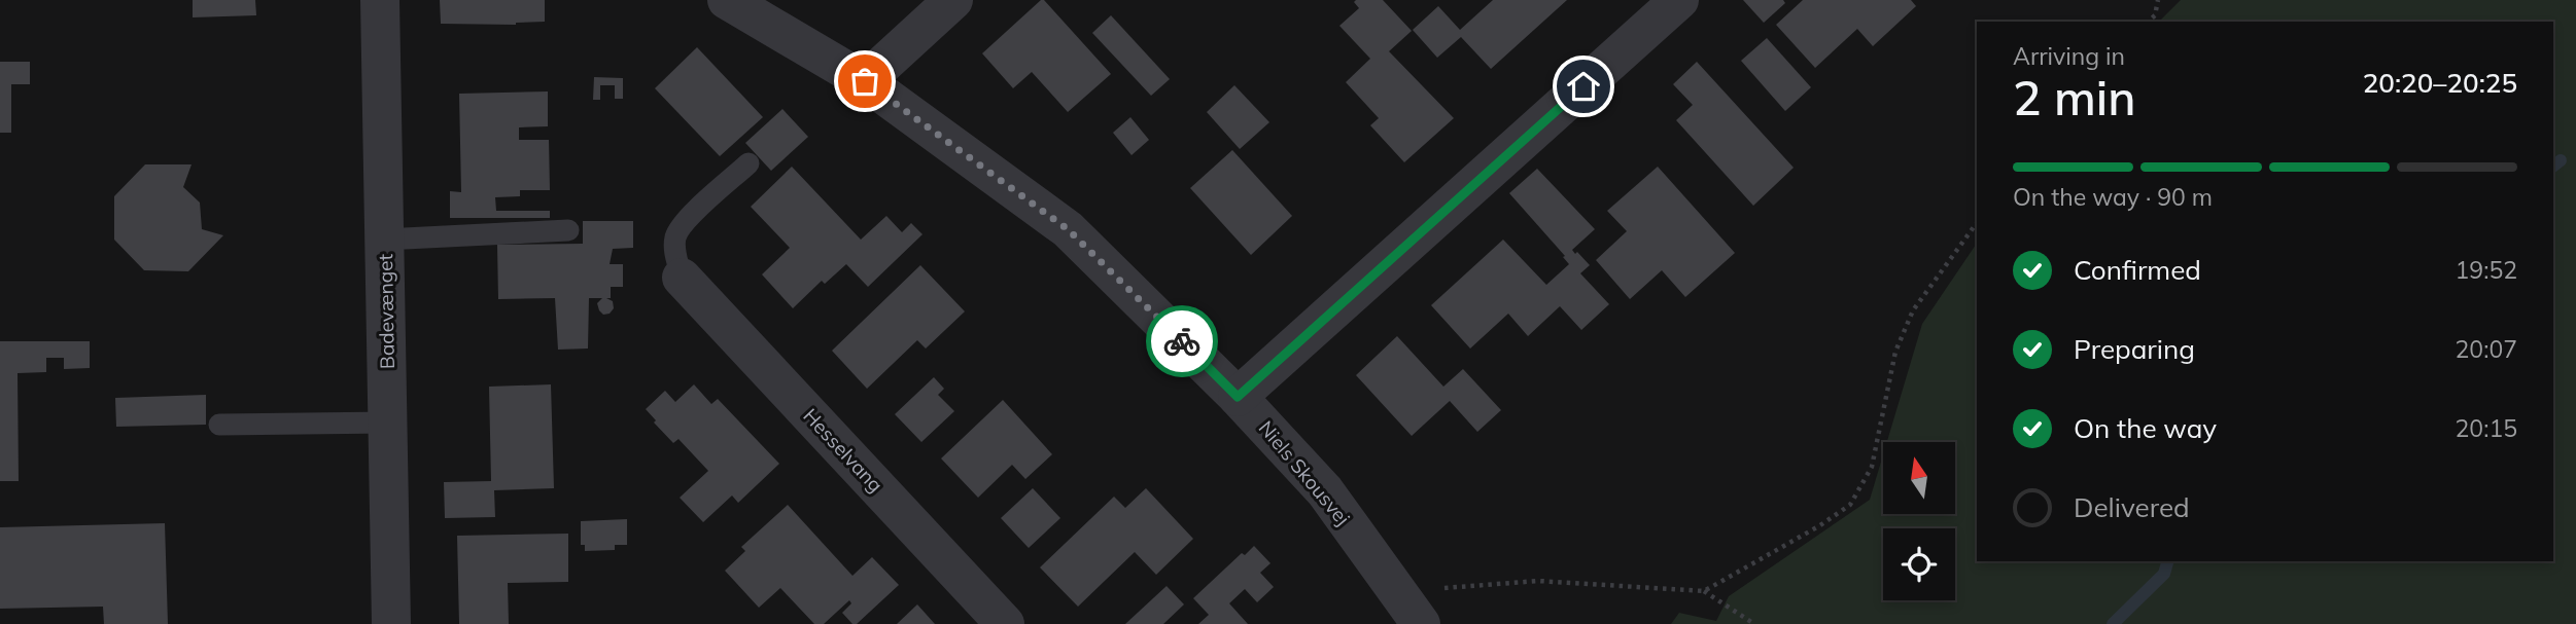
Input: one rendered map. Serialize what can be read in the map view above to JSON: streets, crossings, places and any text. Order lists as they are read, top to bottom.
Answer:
{
  "streets": {
    "street": ["Badevænget", "Hesselvang", "Niels Skousvej"]
  },
  "north": "top",
  "page": {
    "heading": ["2 min", "Arriving in", "20:20–20:25"],
    "bar": "On the way · 90 m",
    "list": [
      ["Confirmed", "19:52"],
      ["Preparing", "20:07"],
      ["On the way", "20:15"],
      "Delivered"
    ]
  }
}
